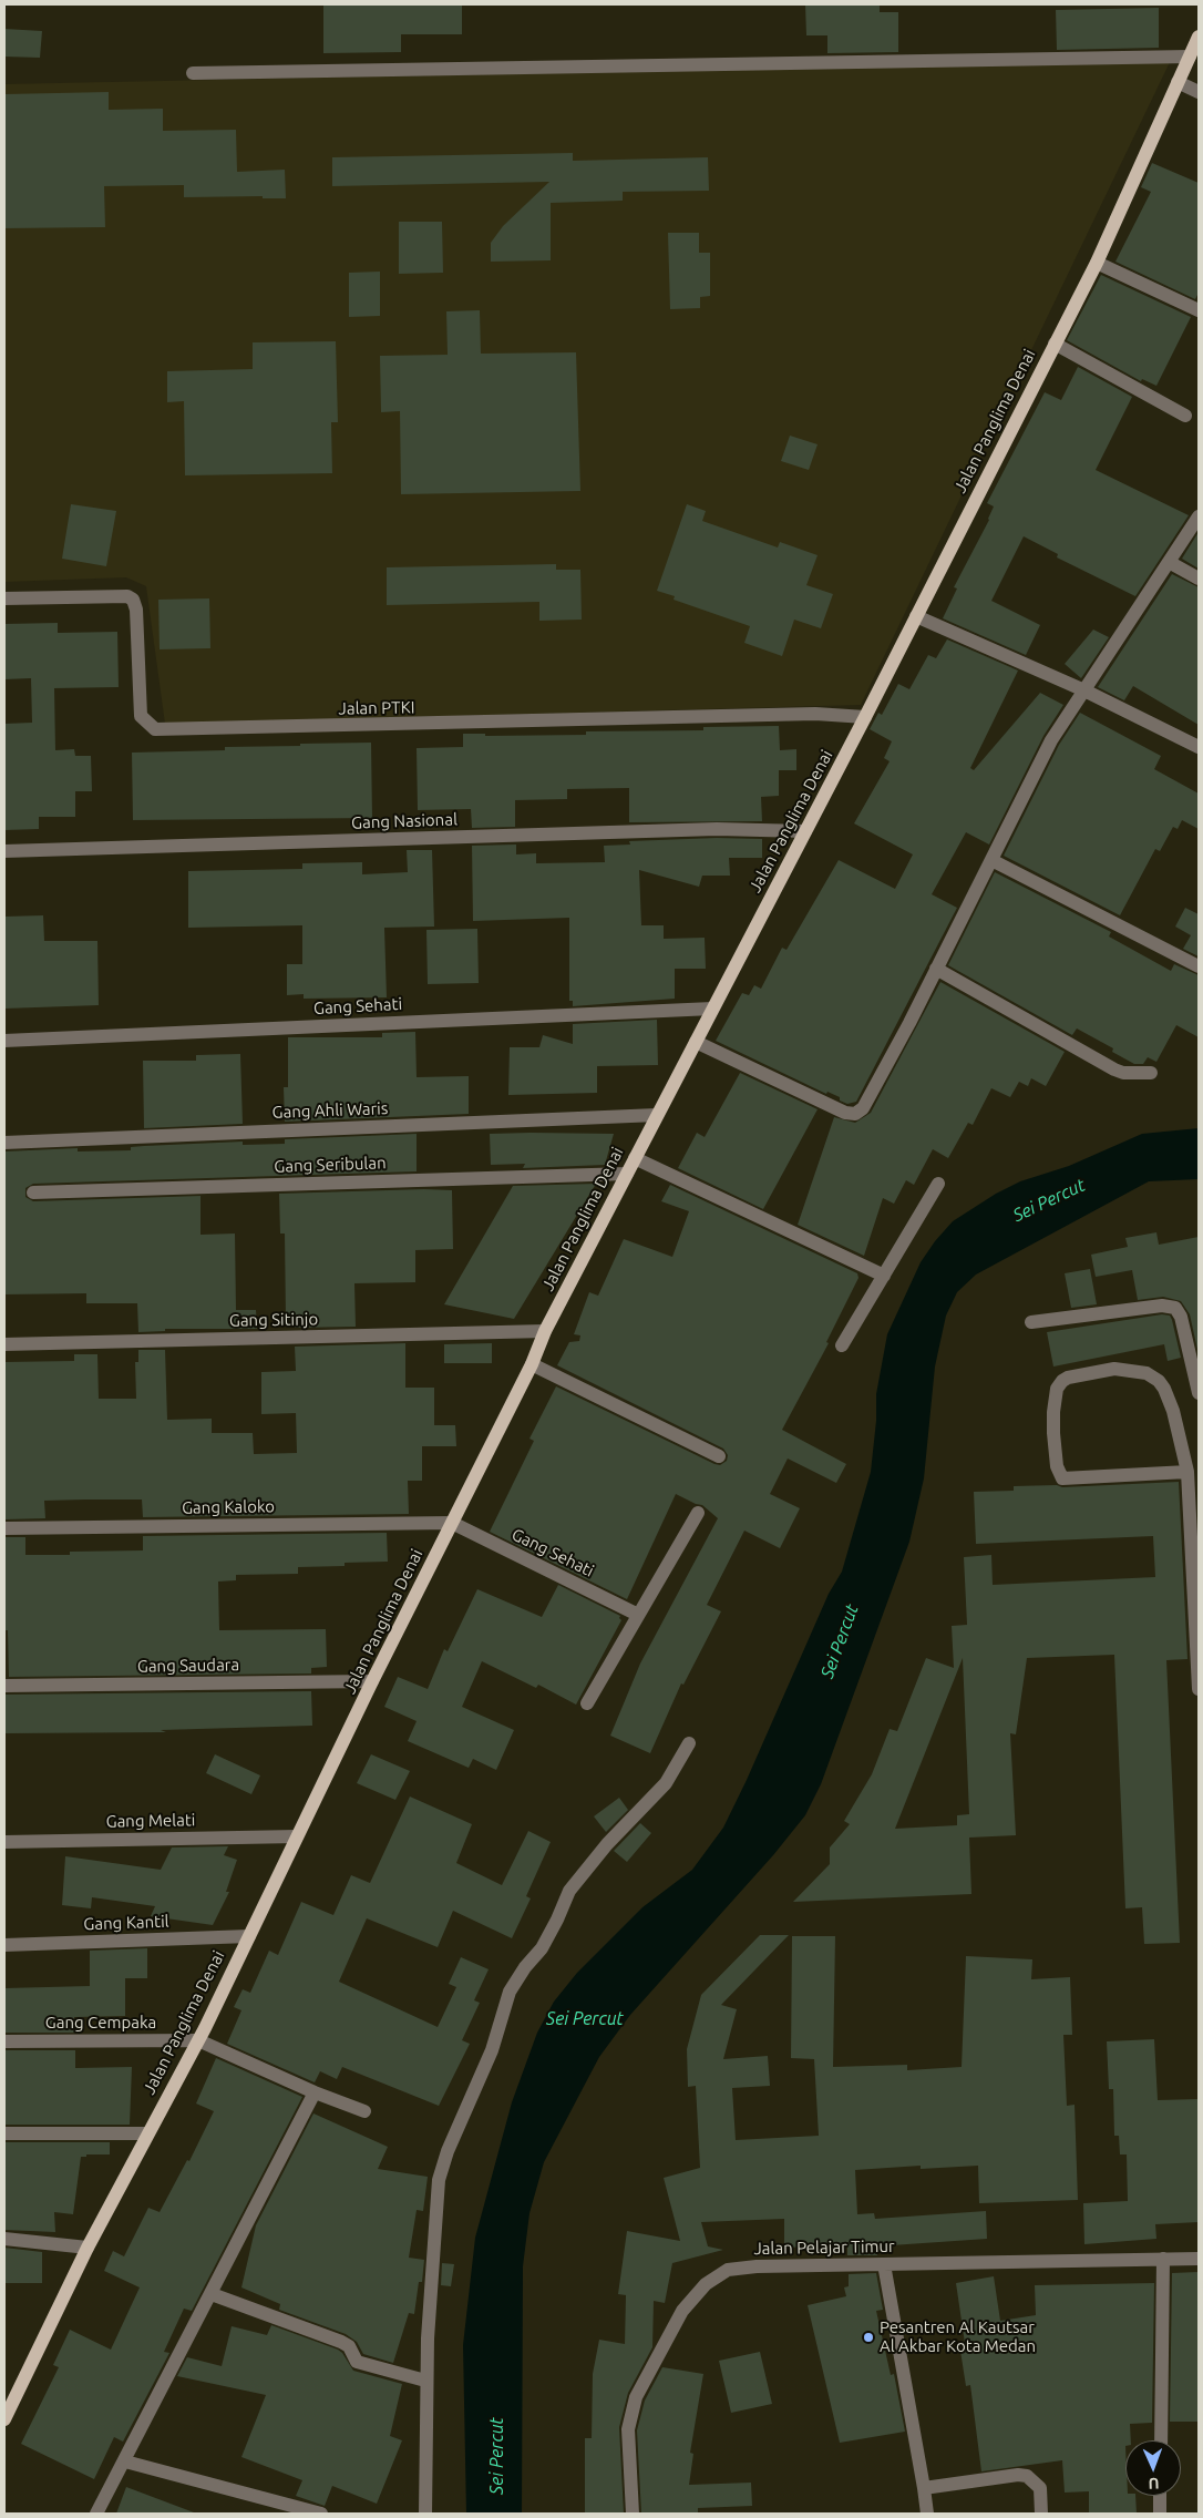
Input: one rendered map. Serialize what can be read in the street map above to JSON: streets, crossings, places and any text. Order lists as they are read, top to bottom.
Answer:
{
  "streets": {
    "main road": ["Jalan Panglima Denai"],
    "street": [
      "Jalan PTKI",
      "Gang Nasional",
      "Gang Sehati",
      "Gang Ahli Waris",
      "Gang Seribulan",
      "Gang Sitinjo",
      "Gang Kaloko",
      "Gang Saudara",
      "Gang Melati",
      "Gang Kantil",
      "Gang Cempaka",
      "Jalan Pelajar Timur"
    ]
  },
  "crossings": [
    ["Jalan Panglima Denai", "Jalan PTKI"],
    ["Jalan Panglima Denai", "Gang Nasional"],
    ["Jalan Panglima Denai", "Gang Sehati"],
    ["Jalan Panglima Denai", "Gang Ahli Waris"],
    ["Jalan Panglima Denai", "Gang Seribulan"],
    ["Jalan Panglima Denai", "Gang Sitinjo"],
    ["Jalan Panglima Denai", "Gang Kaloko"],
    ["Jalan Panglima Denai", "Gang Saudara"],
    ["Jalan Panglima Denai", "Gang Melati"],
    ["Jalan Panglima Denai", "Gang Kantil"],
    ["Jalan Panglima Denai", "Gang Cempaka"],
    ["Gang Sehati", "Gang Kaloko"]
  ],
  "water": ["Sei Percut"],
  "places": ["Pesantren Al Kautsar Al Akbar Kota Medan"],
  "north": "bottom"
}
